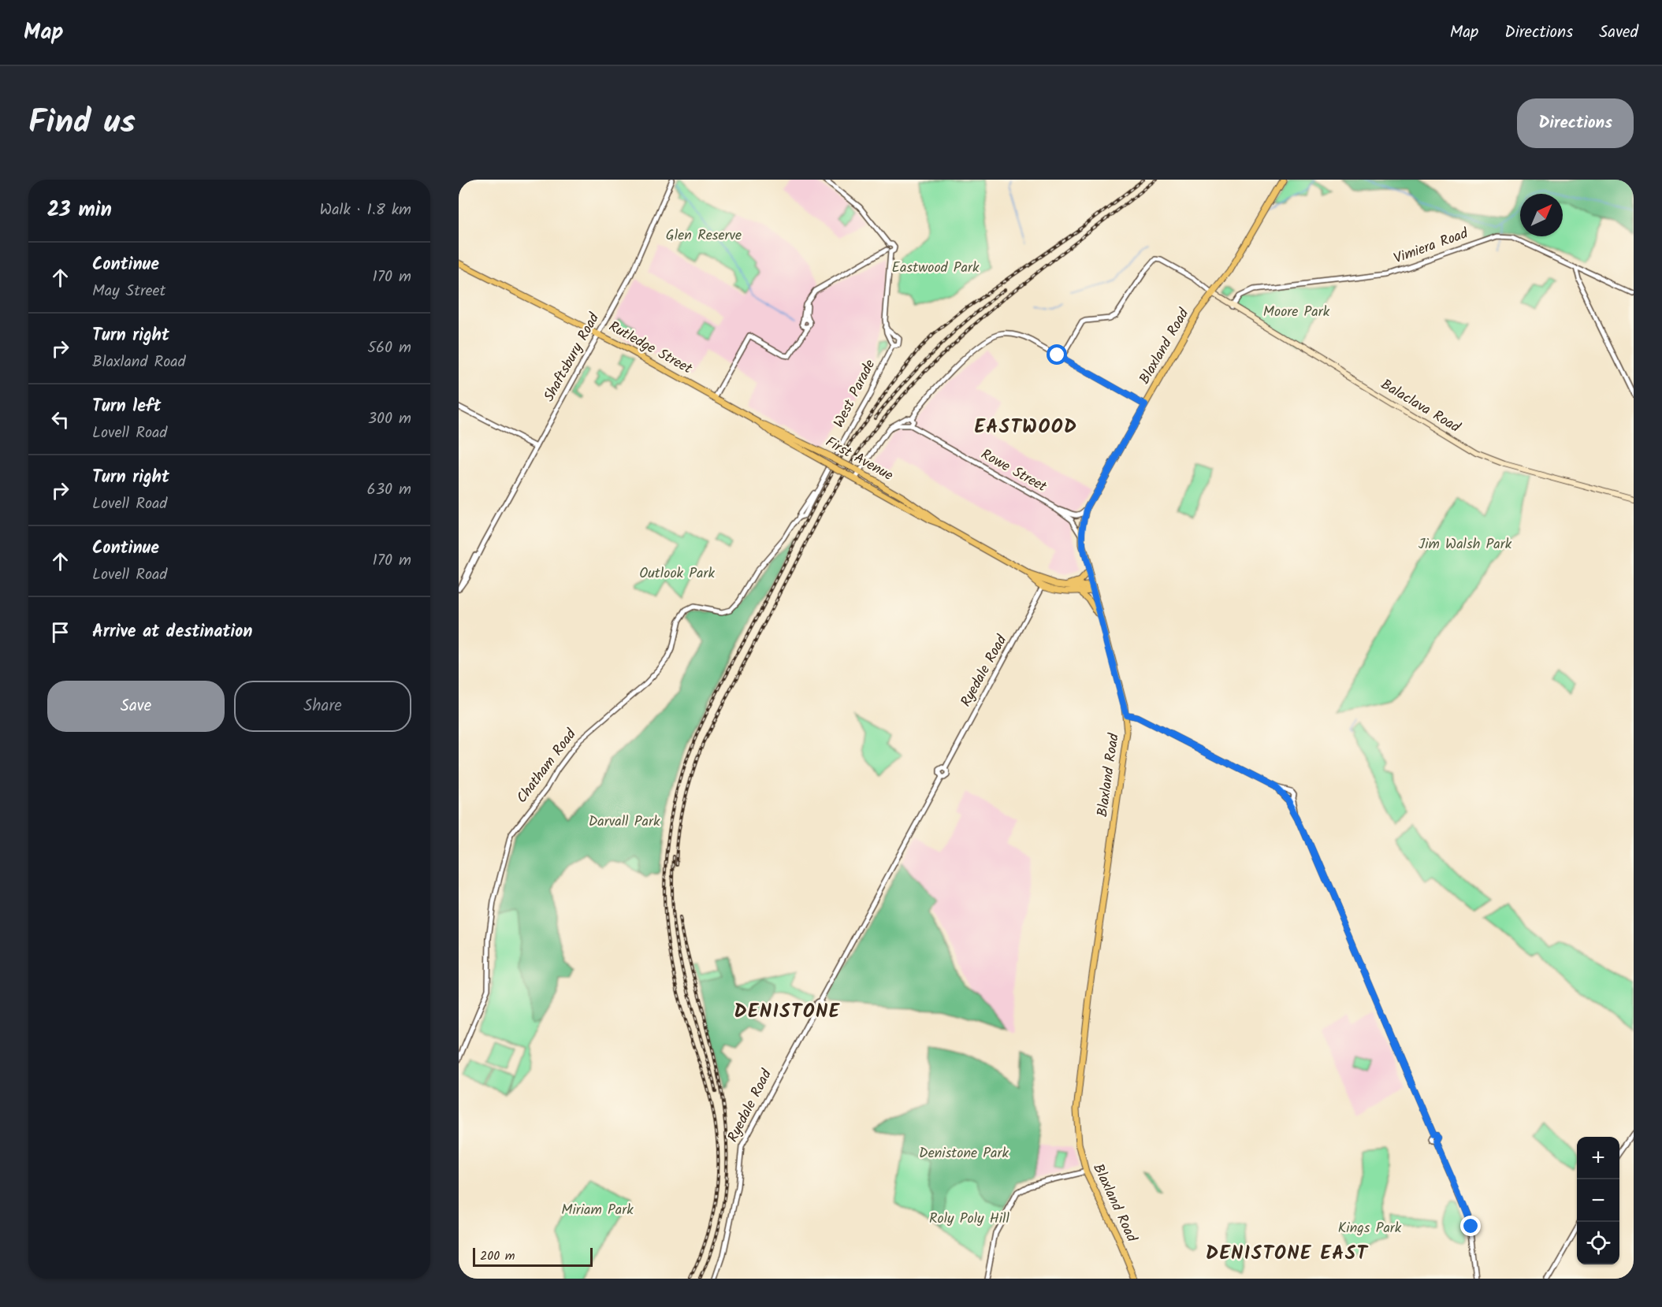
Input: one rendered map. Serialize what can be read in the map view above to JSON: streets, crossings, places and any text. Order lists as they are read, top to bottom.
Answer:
{
  "streets": {
    "main road": [
      "Blaxland Road",
      "Rutledge Street",
      "Balaclava Road",
      "First Avenue"
    ],
    "street": [
      "Vimiera Road",
      "Shaftsbury Road",
      "West Parade",
      "Rowe Street",
      "Ryedale Road",
      "Chatham Road"
    ]
  },
  "crossings": [
    ["Vimiera Road", "Balaclava Road"],
    ["Blaxland Road", "Balaclava Road"],
    ["Blaxland Road", "First Avenue"],
    ["Blaxland Road", "Rowe Street"],
    ["Rutledge Street", "Shaftsbury Road"],
    ["Rutledge Street", "First Avenue"],
    ["Rutledge Street", "Chatham Road"],
    ["First Avenue", "Ryedale Road"],
    ["First Avenue", "Chatham Road"]
  ],
  "districts": ["EASTWOOD", "DENISTONE", "DENISTONE EAST"],
  "parks": [
    "Glen Reserve",
    "Eastwood Park",
    "Moore Park",
    "Jim Walsh Park",
    "Outlook Park",
    "Darvall Park",
    "Denistone Park",
    "Miriam Park",
    "Roly Poly Hill",
    "Kings Park"
  ],
  "scale_bar": "200 m",
  "north": "top right",
  "page": {
    "header": "Map",
    "nav": ["Map", "Directions", "Saved"],
    "title": "Find us",
    "buttons": [
      "Directions",
      ["Save", "Share"]
    ],
    "heading": ["23 min", "Walk · 1.8 km"],
    "list": [
      ["Continue", "May Street", "170 m"],
      ["Turn right", "Blaxland Road", "560 m"],
      ["Turn left", "Lovell Road", "300 m"],
      ["Turn right", "Lovell Road", "630 m"],
      ["Continue", "Lovell Road", "170 m"],
      "Arrive at destination"
    ],
    "map_buttons": ["+", "−"],
    "scale": "200 m"
  }
}
